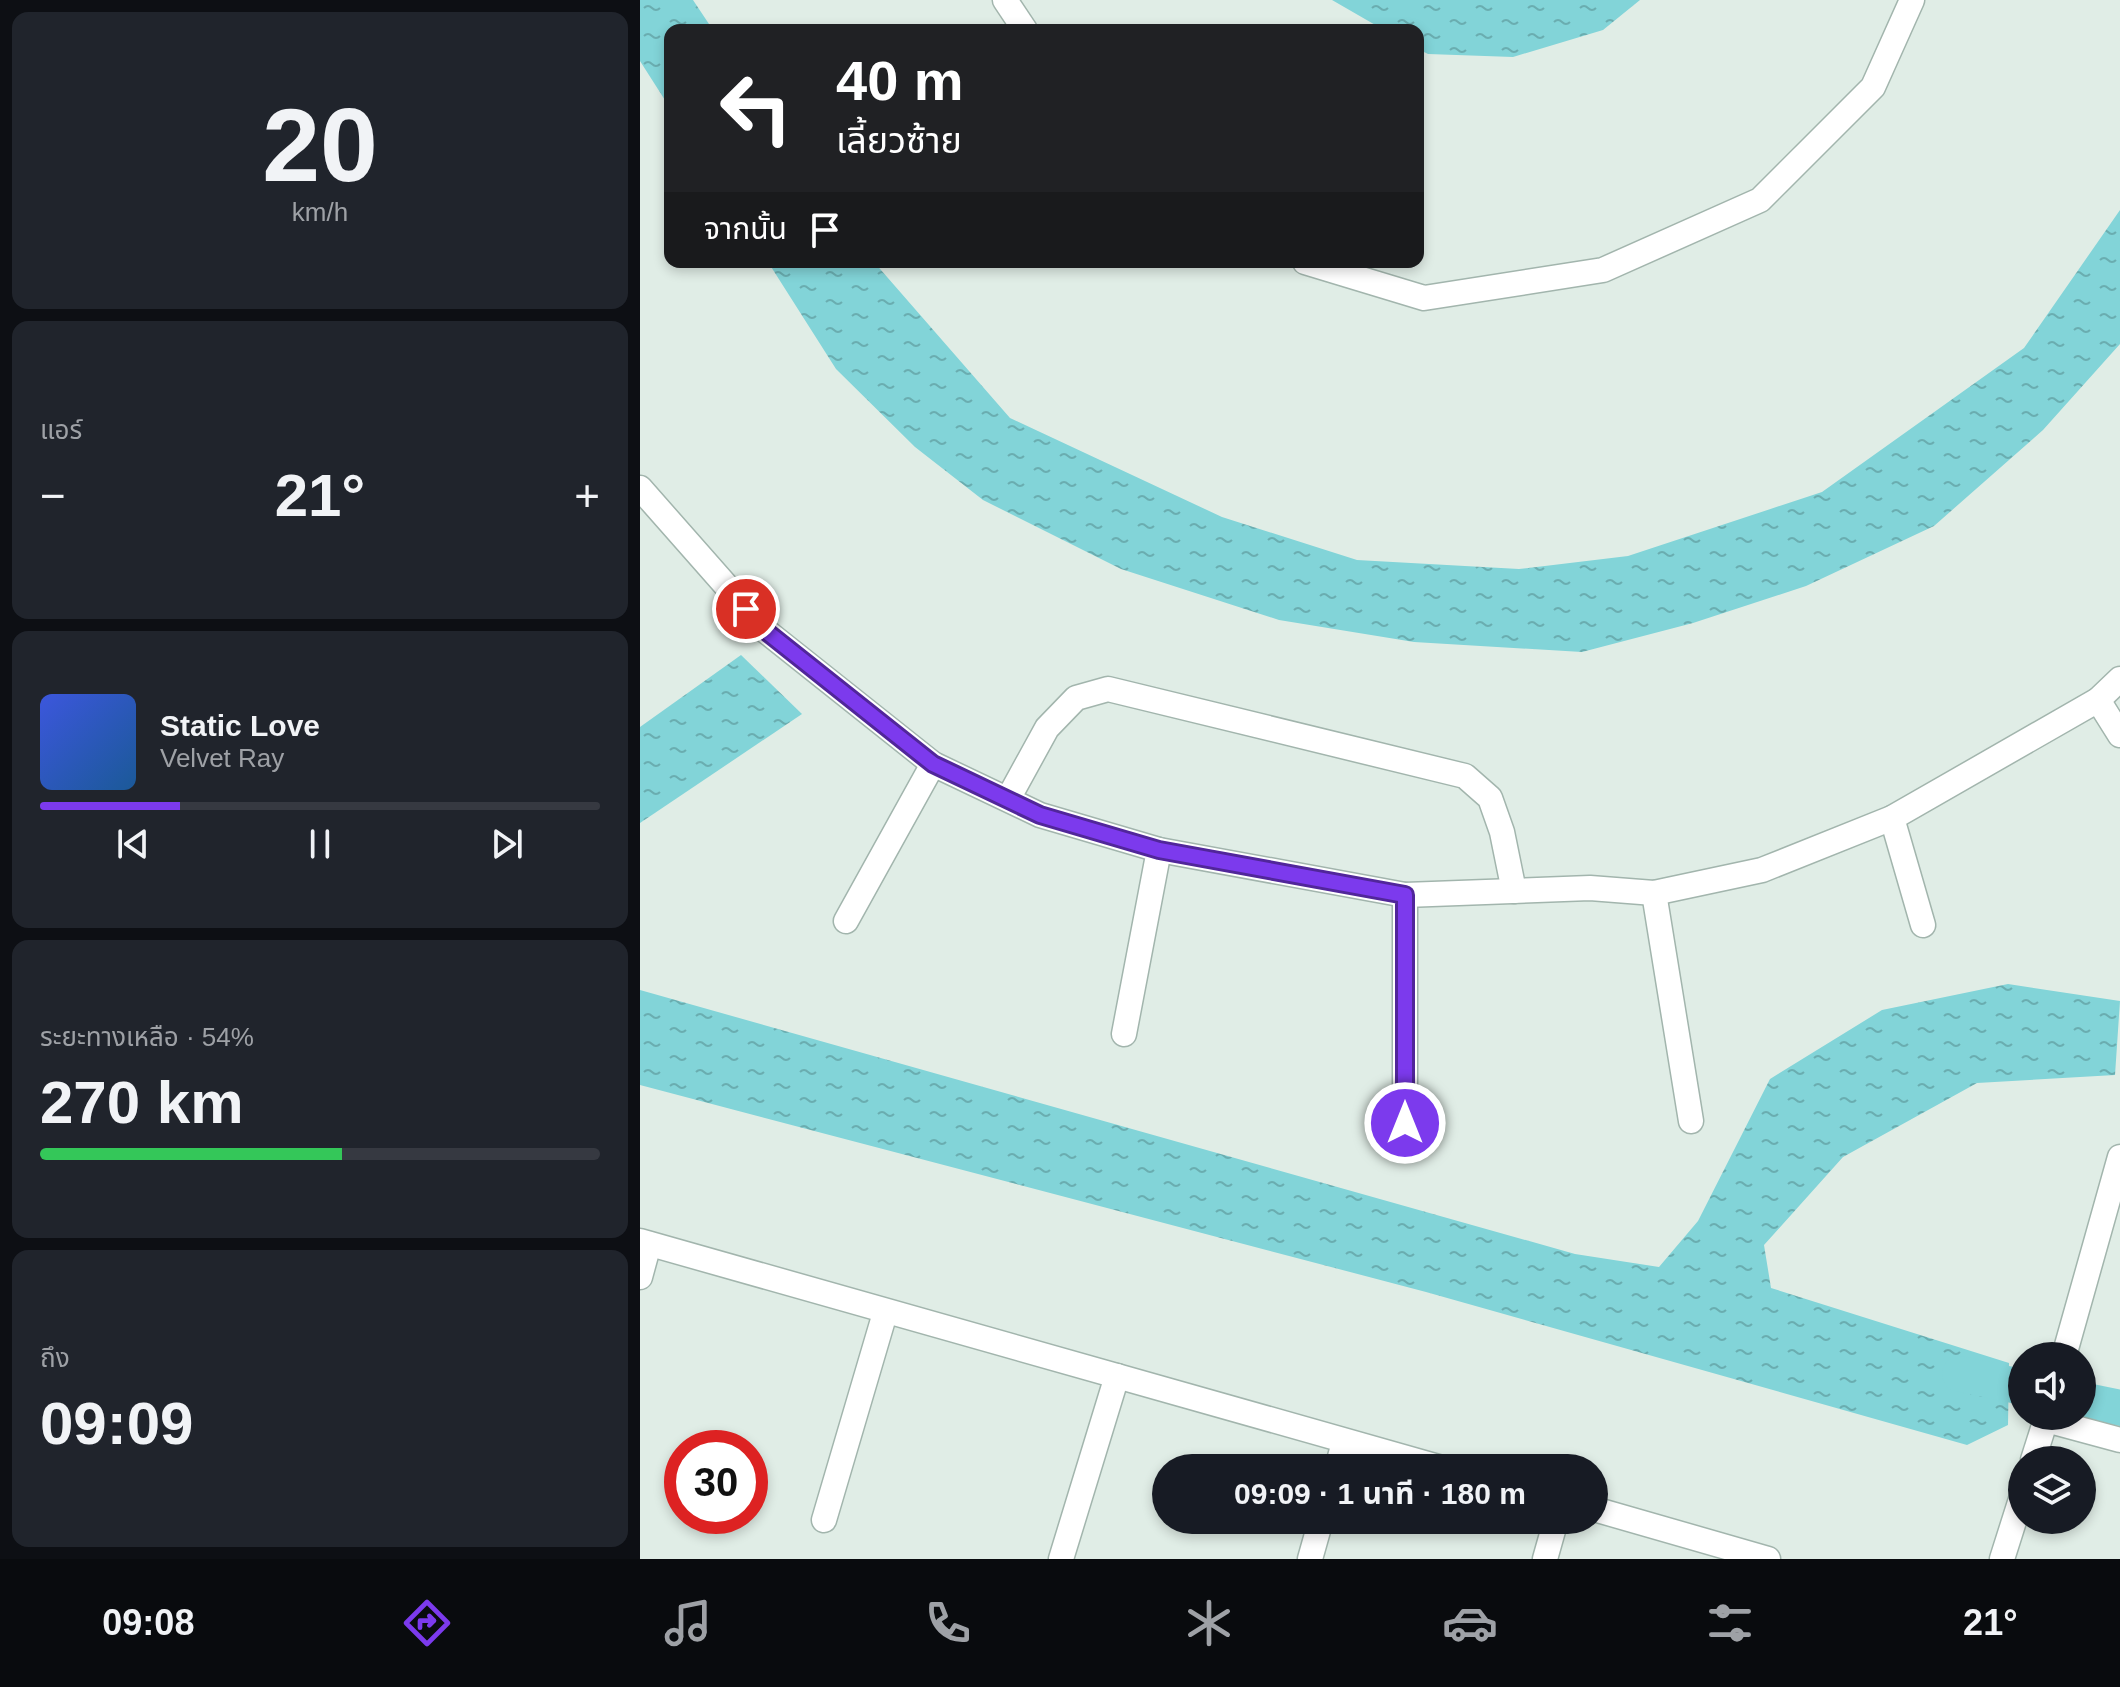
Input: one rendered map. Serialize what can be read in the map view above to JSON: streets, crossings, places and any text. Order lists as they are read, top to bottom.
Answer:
{
  "page": {
    "tile": [
      ["20", "km/h"],
      "แอร์",
      ["ระยะทางเหลือ · 54%", "270 km"],
      ["ถึง", "09:09"]
    ],
    "turn": ["40 m", "เลี้ยวซ้าย"],
    "then": "จากนั้น",
    "heat": ["−", "21°", "+"],
    "song": ["Static Love", "Velvet Ray"],
    "limit": "30",
    "trip": "09:09 · 1 นาที · 180 m",
    "tabs": ["09:08", "21°"]
  }
}
